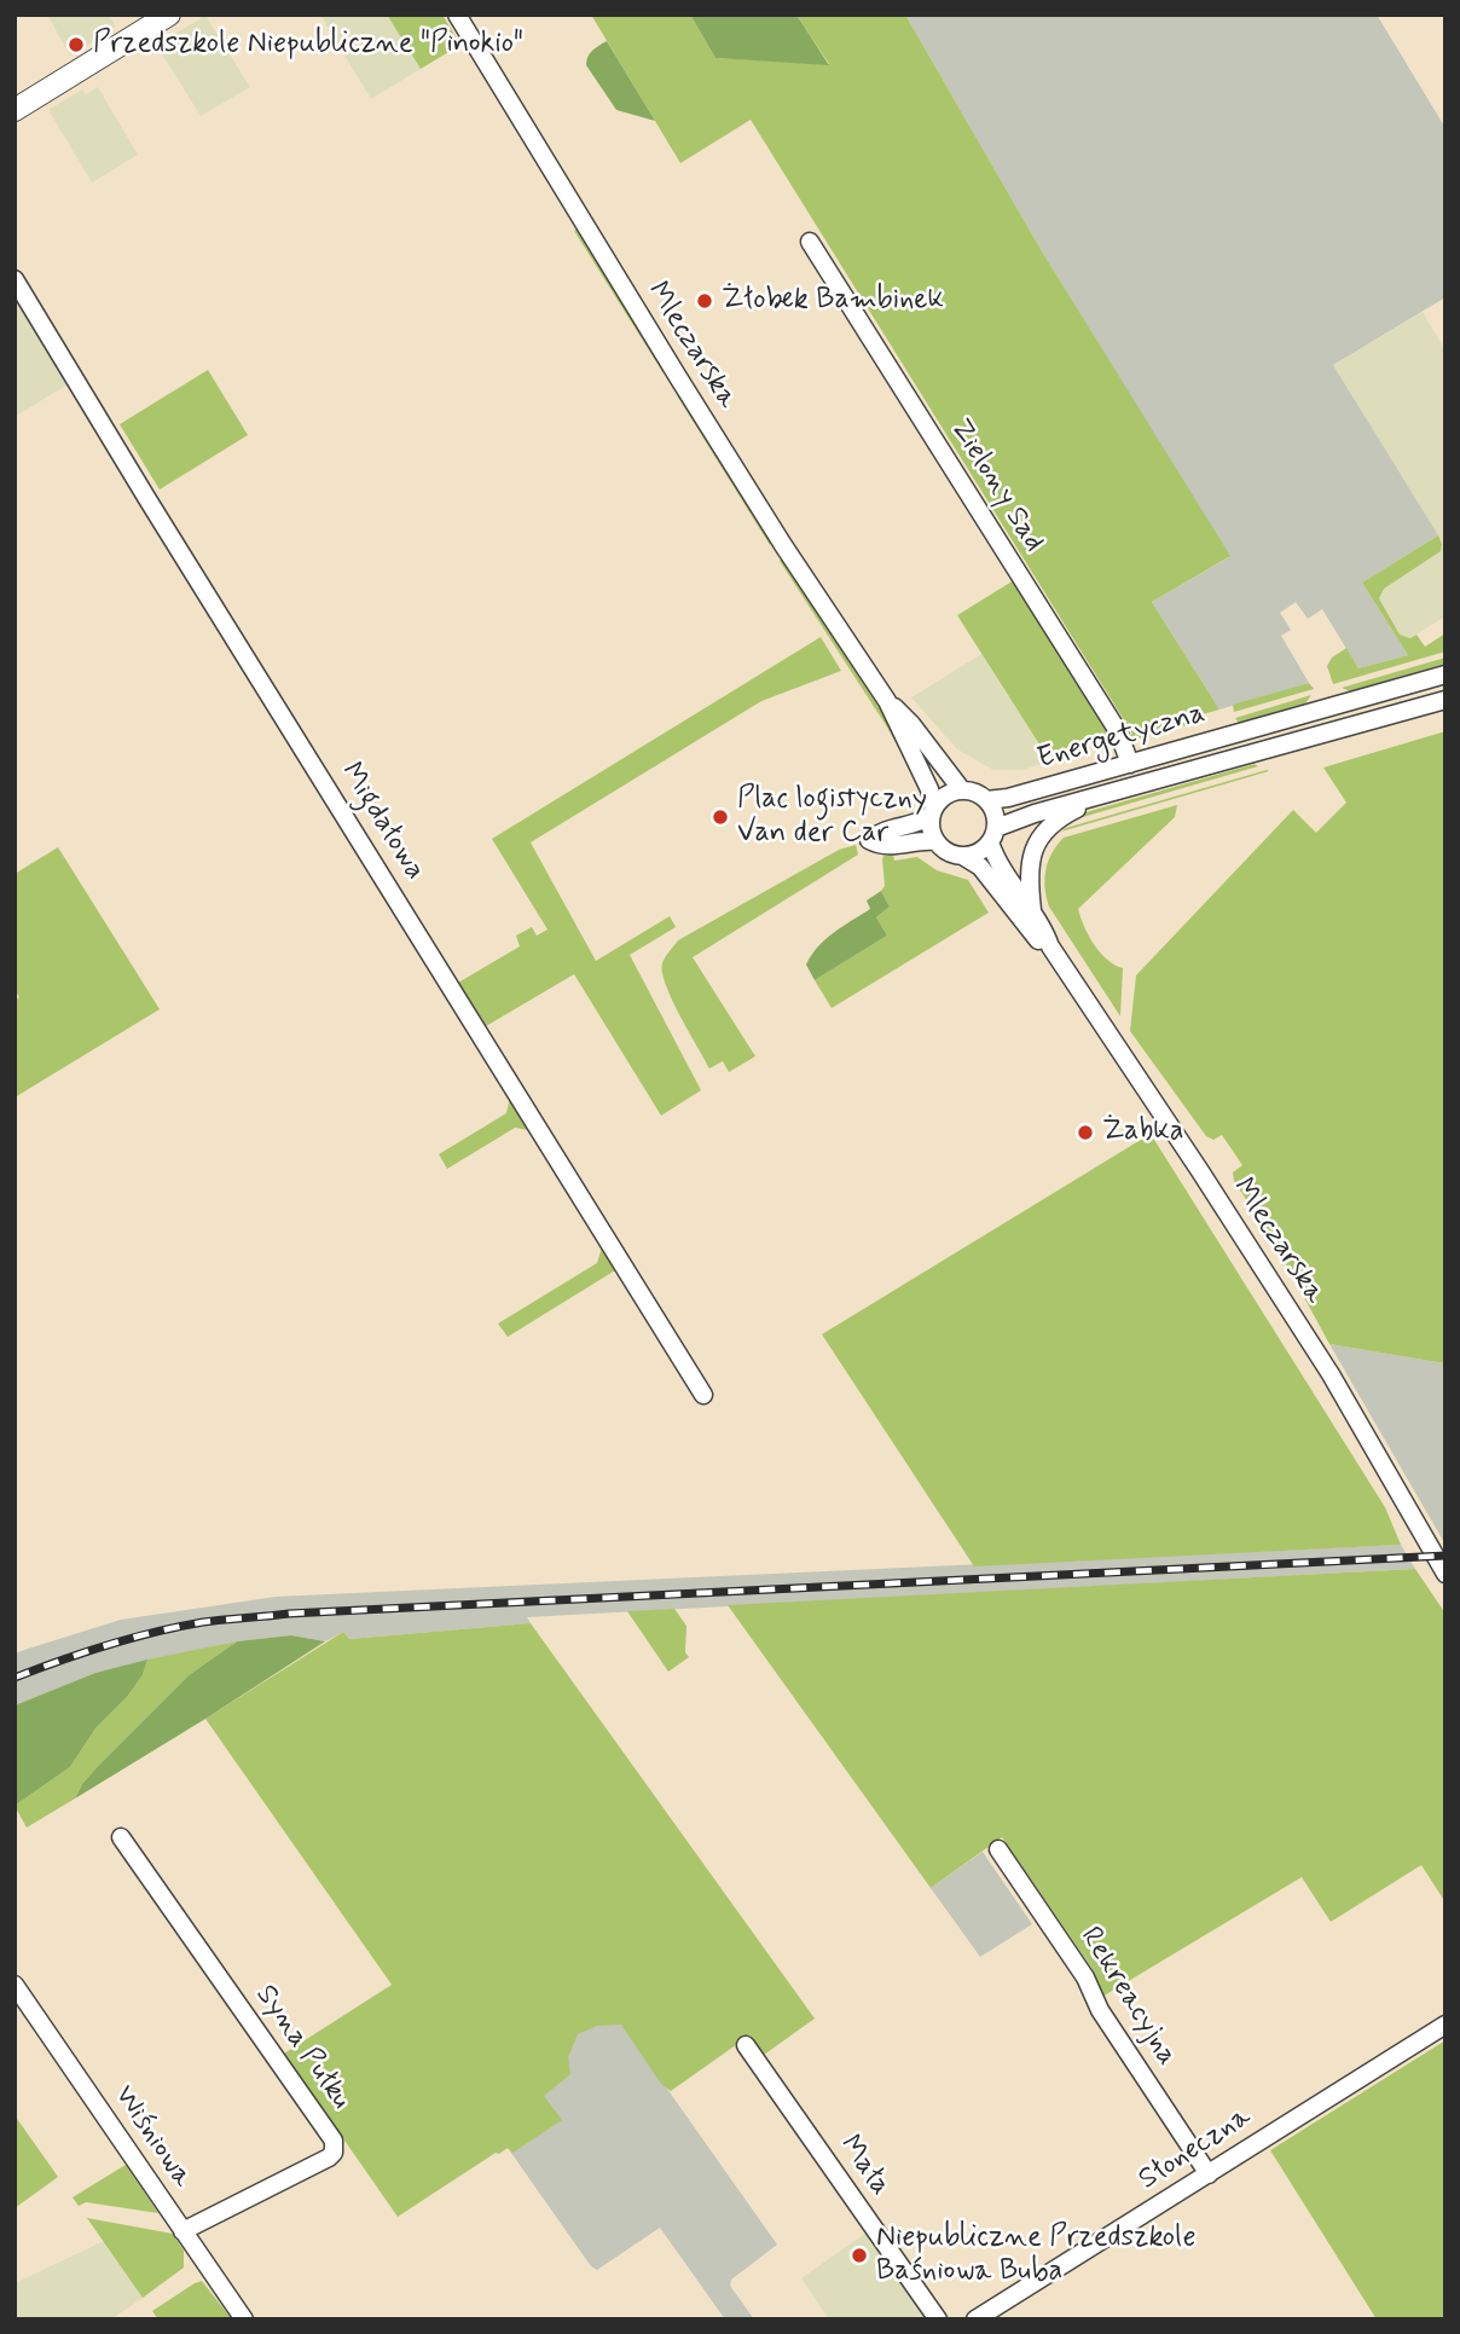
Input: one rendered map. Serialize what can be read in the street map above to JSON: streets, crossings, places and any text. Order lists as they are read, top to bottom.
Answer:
{
  "streets": {
    "street": [
      "Mleczarska",
      "Zielony Sad",
      "Energetyczna",
      "Migdałowa",
      "Rekreacyjna",
      "Syna Pułku",
      "Wiśniowa",
      "Słoneczna",
      "Mała"
    ]
  },
  "crossings": [
    ["Mleczarska", "Energetyczna"],
    ["Zielony Sad", "Energetyczna"],
    ["Rekreacyjna", "Słoneczna"],
    ["Syna Pułku", "Wiśniowa"]
  ],
  "places": [
    "Przedszkole Niepubliczne \"Pinokio\"",
    "Żłobek Bambinek",
    "Plac logistyczny Van der Car",
    "Żabka",
    "Niepubliczne Przedszkole Baśniowa Buba"
  ]
}
